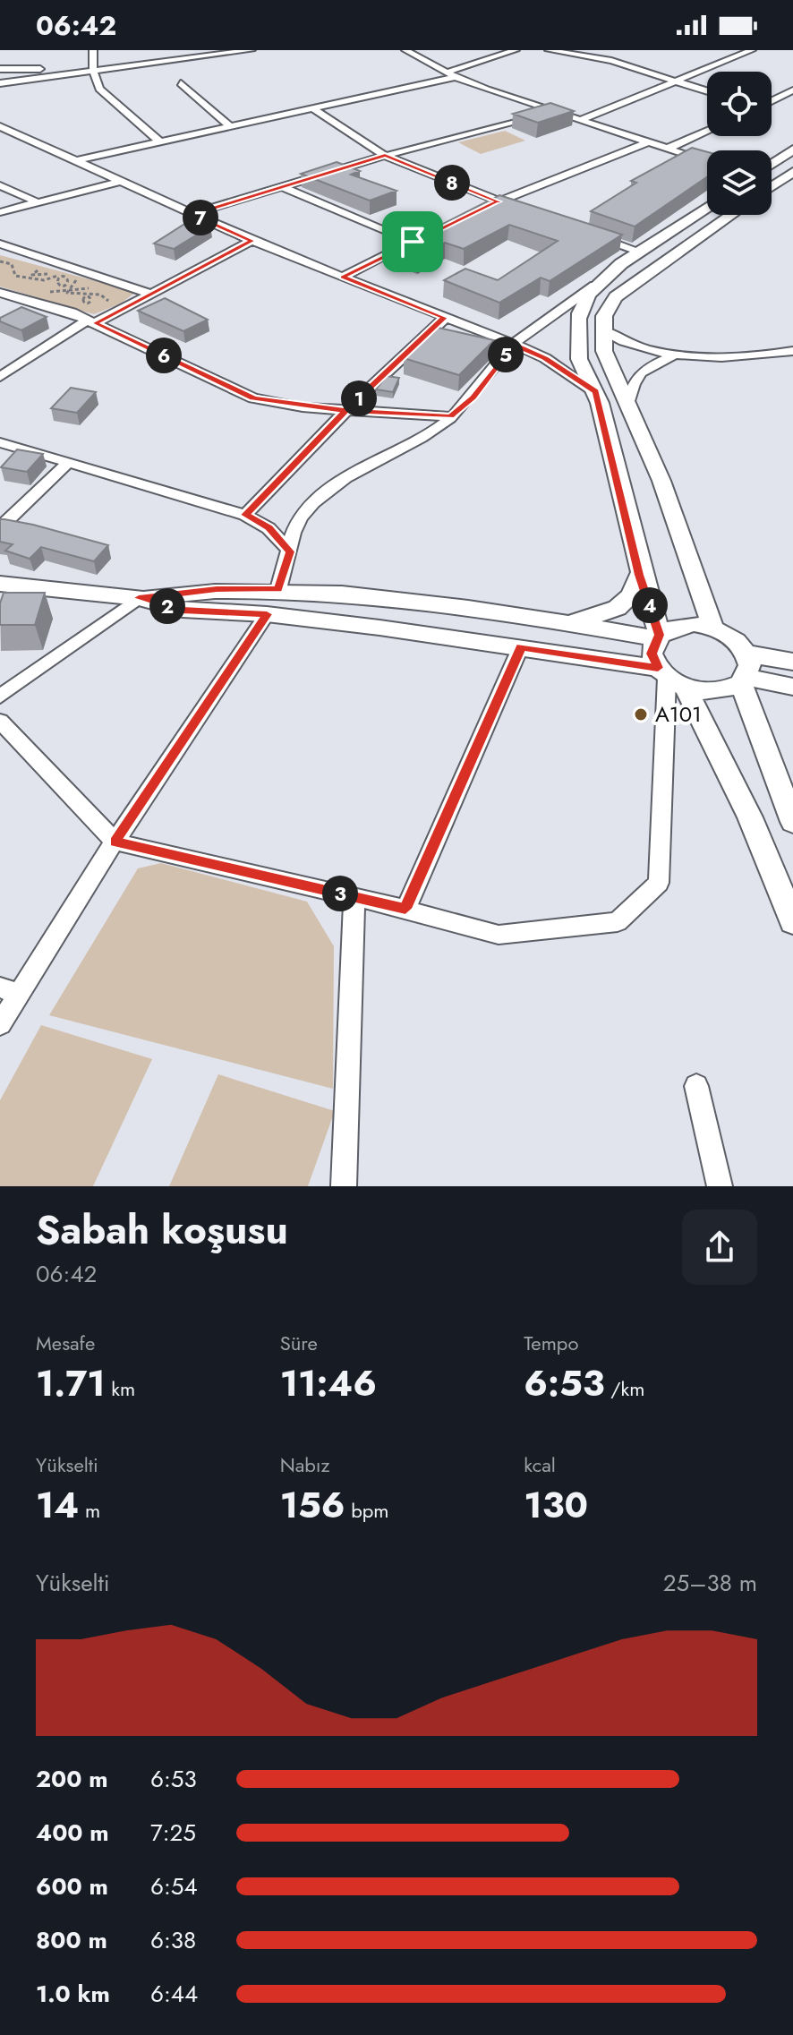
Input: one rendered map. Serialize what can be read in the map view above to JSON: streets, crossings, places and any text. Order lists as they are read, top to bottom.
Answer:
{
  "places": ["A101"],
  "page": {
    "status": "06:42",
    "pins": [
      "8",
      "7",
      "5",
      "6",
      "1",
      "4",
      "2",
      "3"
    ],
    "heading": ["Sabah koşusu", "06:42"],
    "stats": [
      ["Mesafe", "1.71 km"],
      ["Süre", "11:46"],
      ["Tempo", "6:53 /km"],
      ["Yükselti", "14 m"],
      ["Nabız", "156 bpm"],
      ["kcal", "130"]
    ],
    "chart": ["Yükselti", "25–38 m"],
    "list": [
      {
        "name": "200 m",
        "note": "6:53"
      },
      {
        "name": "400 m",
        "note": "7:25"
      },
      {
        "name": "600 m",
        "note": "6:54"
      },
      {
        "name": "800 m",
        "note": "6:38"
      },
      {
        "name": "1.0 km",
        "note": "6:44"
      }
    ]
  }
}
